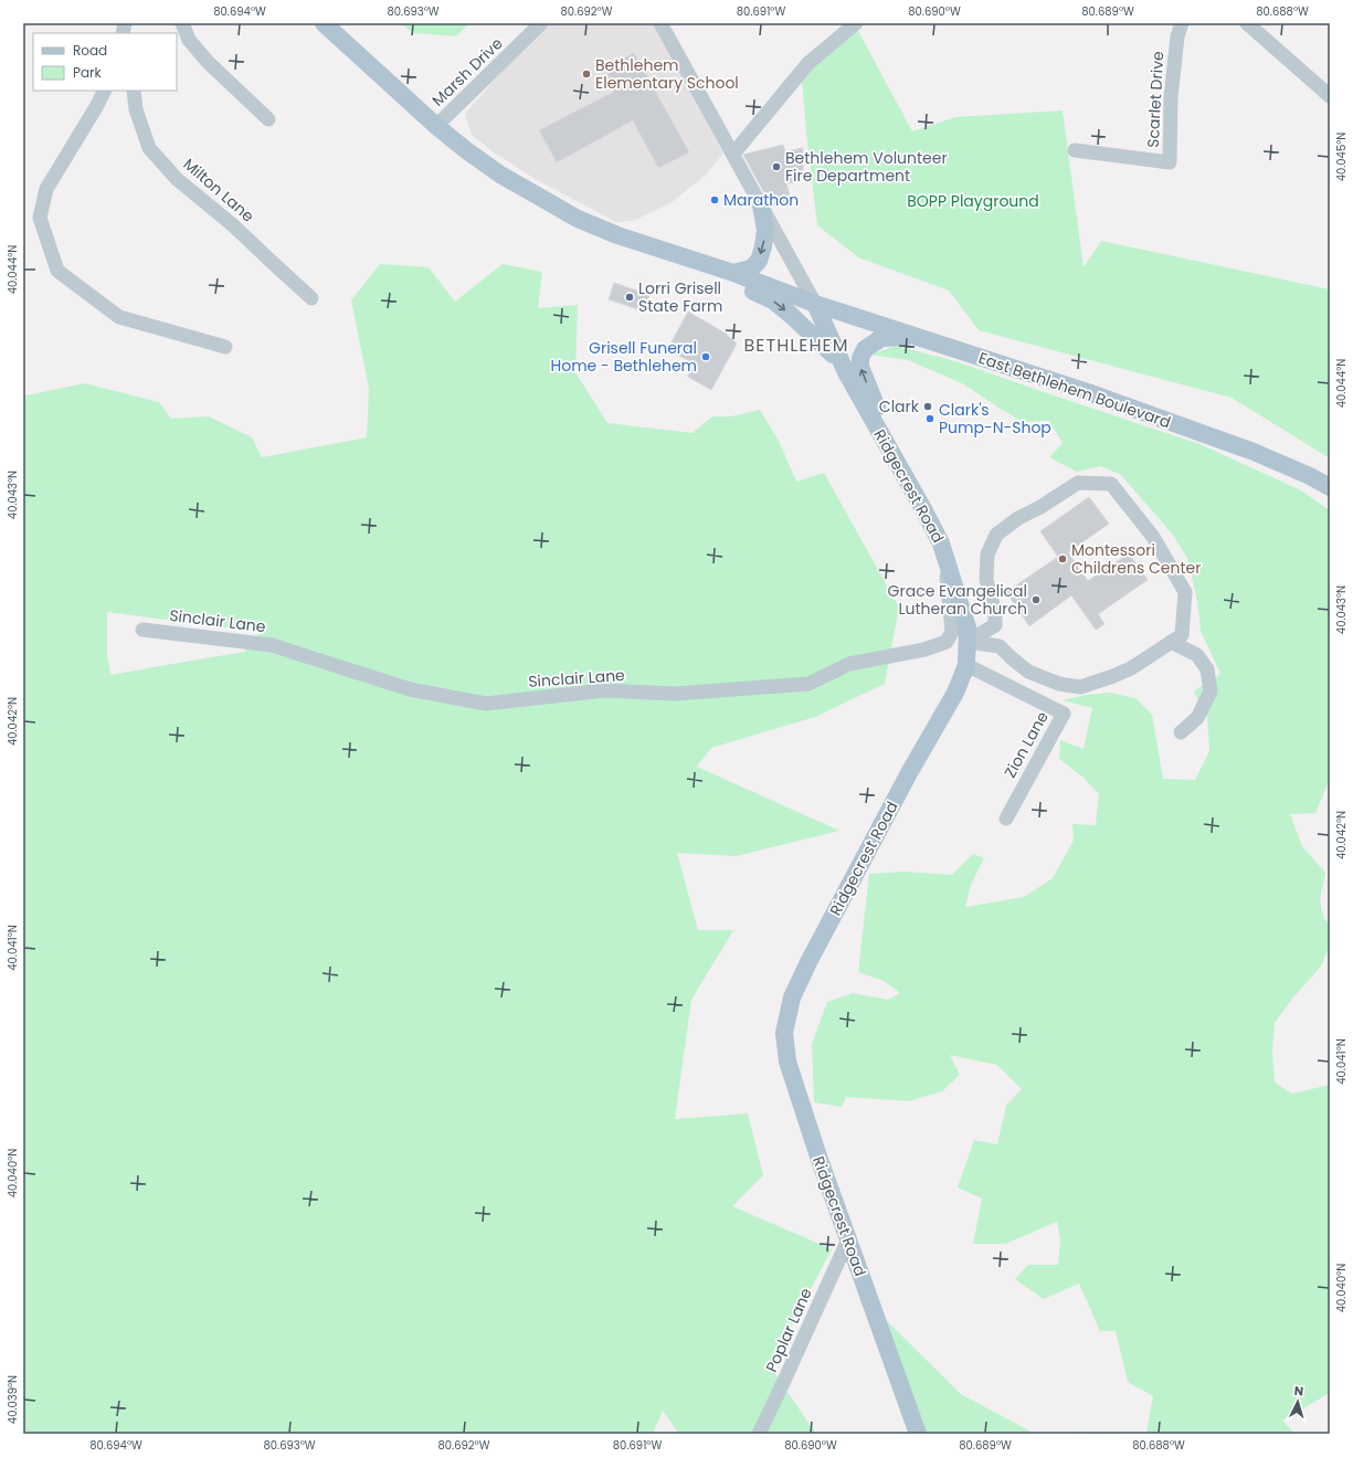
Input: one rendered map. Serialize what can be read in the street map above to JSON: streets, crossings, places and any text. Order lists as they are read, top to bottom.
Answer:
{
  "streets": {
    "main road": ["East Bethlehem Boulevard", "Ridgecrest Road"],
    "street": [
      "Marsh Drive",
      "Scarlet Drive",
      "Milton Lane",
      "Sinclair Lane",
      "Zion Lane",
      "Poplar Lane"
    ]
  },
  "crossings": [
    ["East Bethlehem Boulevard", "Ridgecrest Road"],
    ["Ridgecrest Road", "Sinclair Lane"],
    ["Ridgecrest Road", "Zion Lane"],
    ["Ridgecrest Road", "Poplar Lane"]
  ],
  "districts": ["BETHLEHEM"],
  "parks": ["BOPP Playground"],
  "places": [
    "Bethlehem Elementary School",
    "Bethlehem Volunteer Fire Department",
    "Marathon",
    "Lorri Grisell State Farm",
    "Grisell Funeral Home - Bethlehem",
    "Clark",
    "Clark's Pump-N-Shop",
    "Montessori Childrens Center",
    "Grace Evangelical Lutheran Church"
  ],
  "legend": ["Road", "Park"],
  "north": "top",
  "coordinates": [
    "80.694°W",
    "80.693°W",
    "80.692°W",
    "80.691°W",
    "80.690°W",
    "80.689°W",
    "80.688°W",
    "40.045°N",
    "40.044°N",
    "40.043°N",
    "40.042°N",
    "40.041°N",
    "40.040°N",
    "40.039°N"
  ]
}
